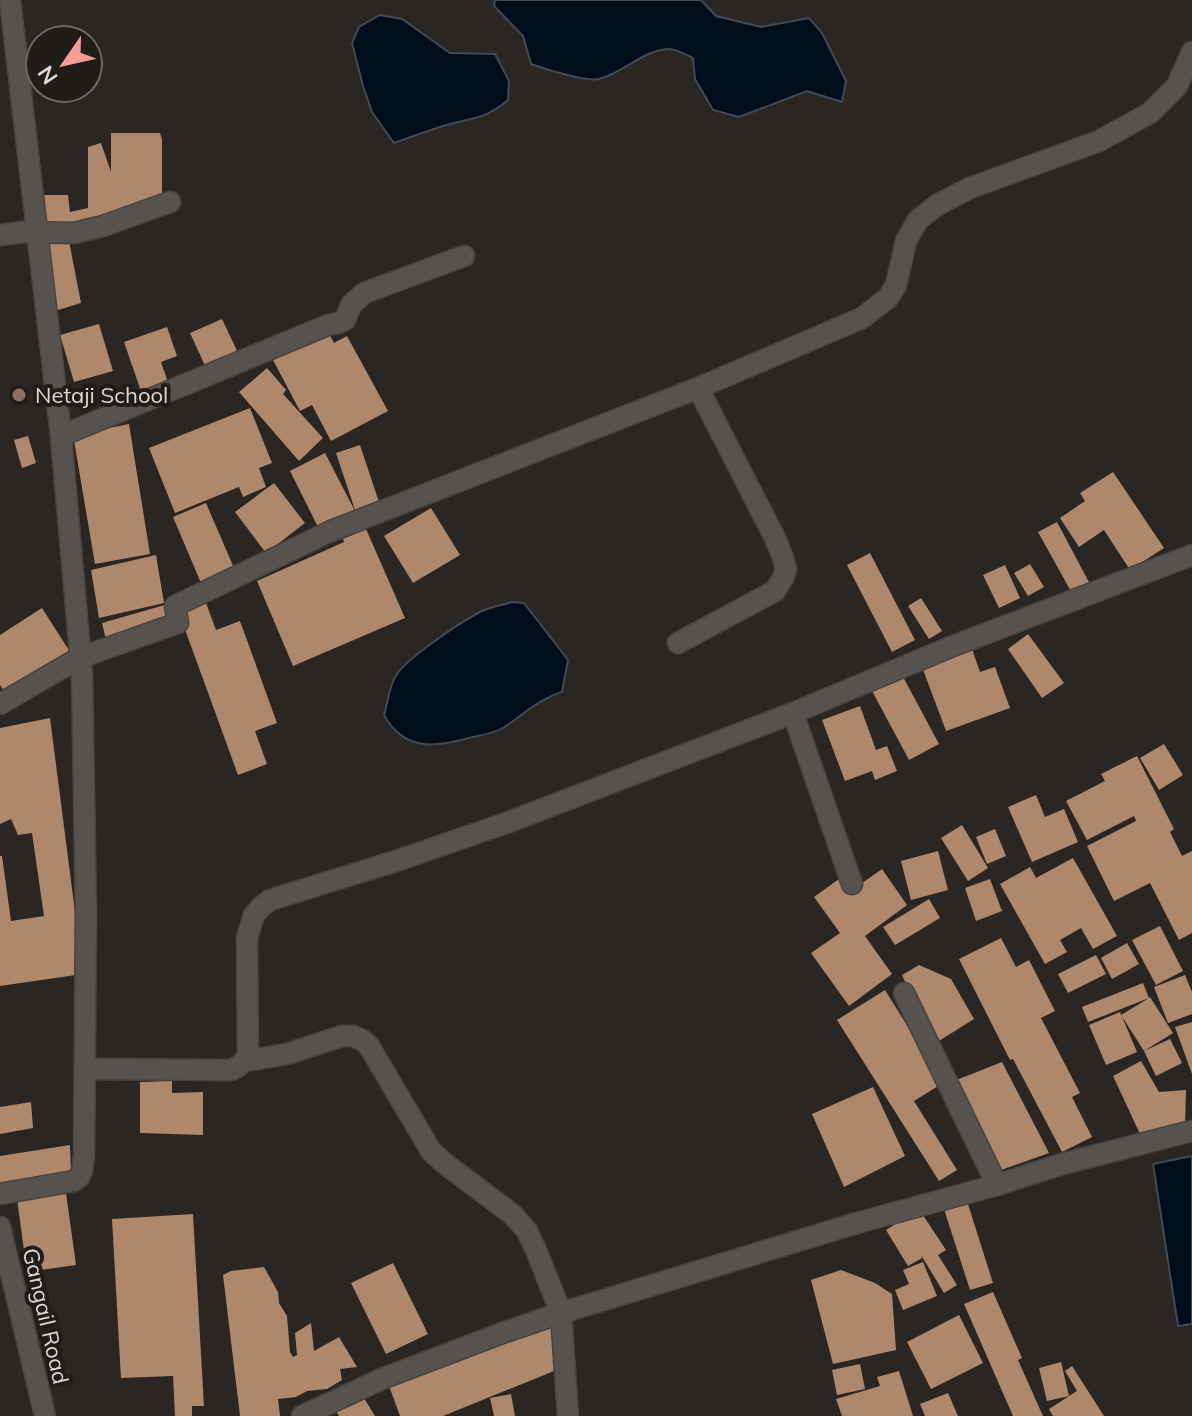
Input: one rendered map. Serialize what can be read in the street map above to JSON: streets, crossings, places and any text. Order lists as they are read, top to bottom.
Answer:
{
  "streets": {
    "street": ["Gangail Road"]
  },
  "places": ["Netaji School"],
  "north": "bottom left"
}
